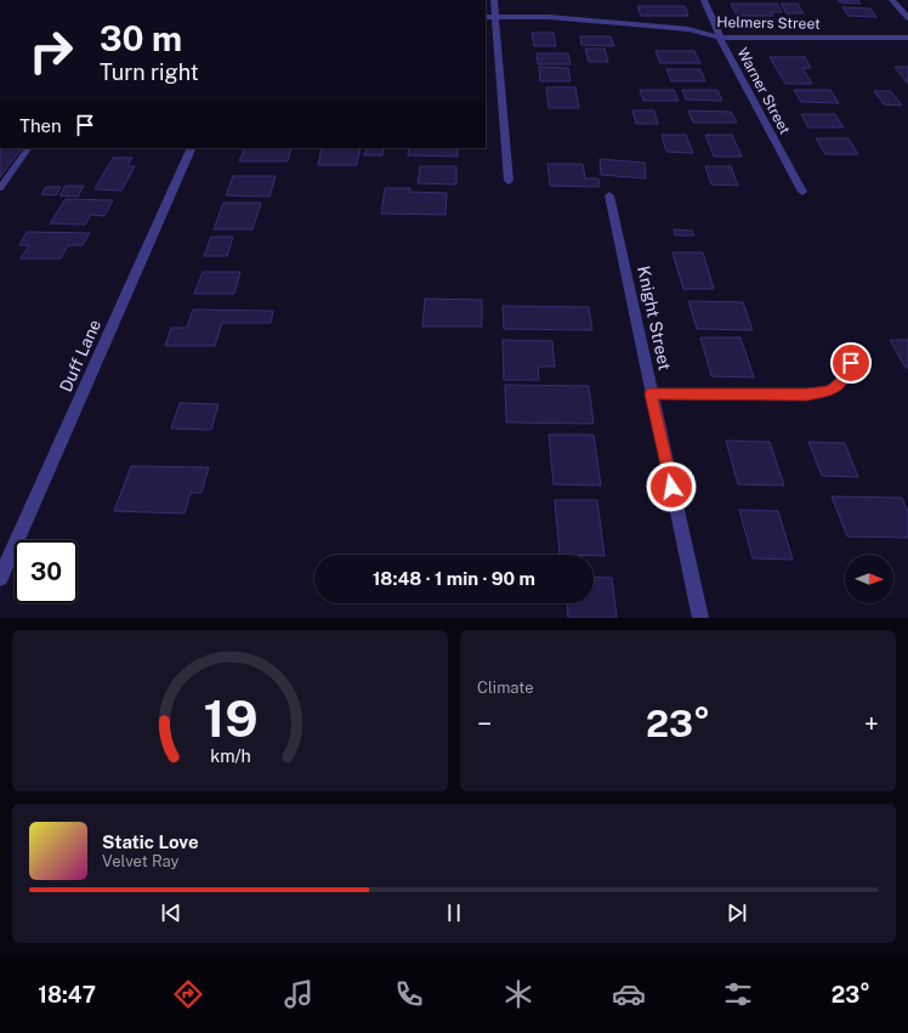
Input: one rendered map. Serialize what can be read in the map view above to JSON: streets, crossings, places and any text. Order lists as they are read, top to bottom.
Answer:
{
  "streets": {
    "street": [
      "Helmers Street",
      "Warner Street",
      "Knight Street",
      "Duff Lane"
    ]
  },
  "crossings": [
    ["Helmers Street", "Warner Street"]
  ],
  "north": "right",
  "page": {
    "turn": ["30 m", "Turn right"],
    "then": "Then",
    "limit": "30",
    "trip": "18:48 · 1 min · 90 m",
    "tile": "Climate",
    "heat": ["−", "23°", "+"],
    "song": ["Static Love", "Velvet Ray"],
    "tabs": ["18:47", "23°"],
    "gauge": ["19", "km/h"]
  }
}
